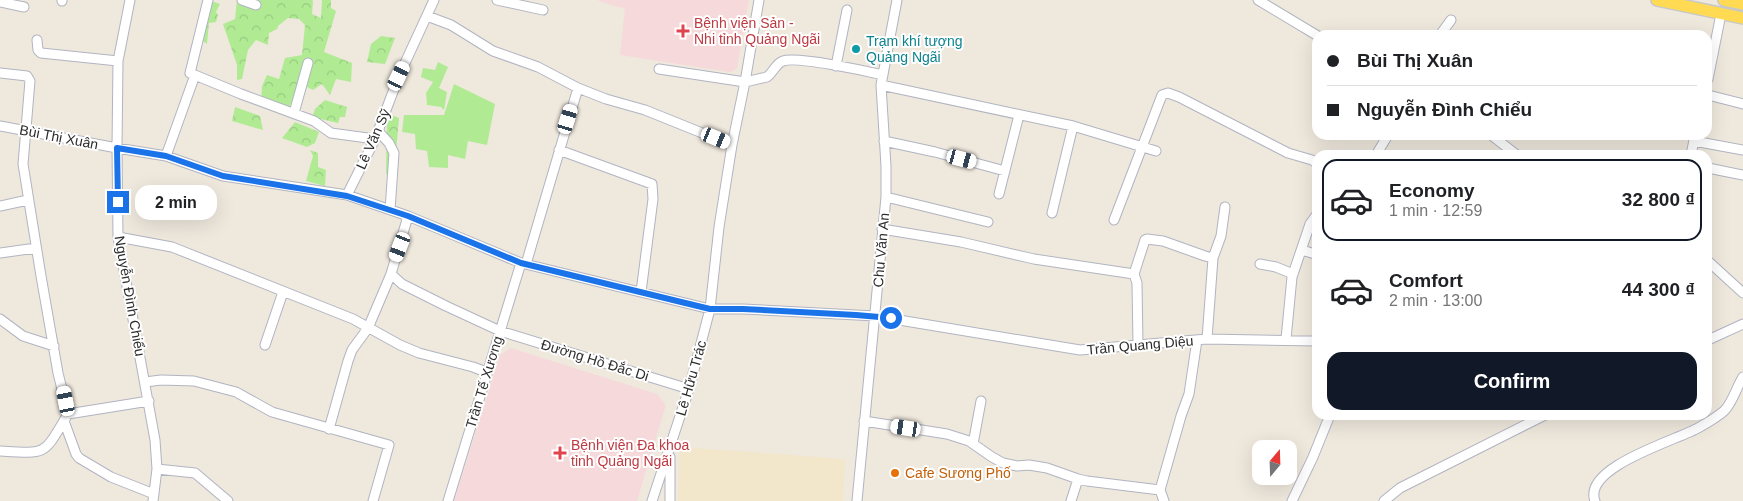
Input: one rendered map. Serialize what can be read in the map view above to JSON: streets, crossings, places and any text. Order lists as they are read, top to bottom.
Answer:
{
  "streets": {
    "street": [
      "Bùi Thị Xuân",
      "Lê Văn Sỹ",
      "Chu Văn An",
      "Nguyễn Đình Chiểu",
      "Trần Quang Diệu",
      "Đường Hồ Đắc Di",
      "Lê Hữu Trác",
      "Trần Tế Xương"
    ]
  },
  "crossings": [
    ["Bùi Thị Xuân", "Lê Văn Sỹ"],
    ["Bùi Thị Xuân", "Chu Văn An"],
    ["Bùi Thị Xuân", "Nguyễn Đình Chiểu"],
    ["Bùi Thị Xuân", "Trần Quang Diệu"],
    ["Bùi Thị Xuân", "Lê Hữu Trác"],
    ["Bùi Thị Xuân", "Trần Tế Xương"],
    ["Chu Văn An", "Trần Quang Diệu"],
    ["Đường Hồ Đắc Di", "Lê Hữu Trác"],
    ["Đường Hồ Đắc Di", "Trần Tế Xương"]
  ],
  "places": {
    "health": ["Bệnh viện Sản - Nhi tỉnh Quảng Ngãi", "Bệnh viện Đa khoa tỉnh Quảng Ngãi"],
    "other": ["Trạm khí tượng Quảng Ngãi", "Cafe Sương Phố"]
  },
  "north": "top",
  "page": {
    "banner": ["Bùi Thị Xuân", "Nguyễn Đình Chiểu"],
    "list": [
      {
        "name": "Economy",
        "note": "1 min · 12:59",
        "value": "32 800 ₫"
      },
      {
        "name": "Comfort",
        "note": "2 min · 13:00",
        "value": "44 300 ₫"
      }
    ],
    "bubble": "2 min",
    "buttons": "Confirm"
  }
}
